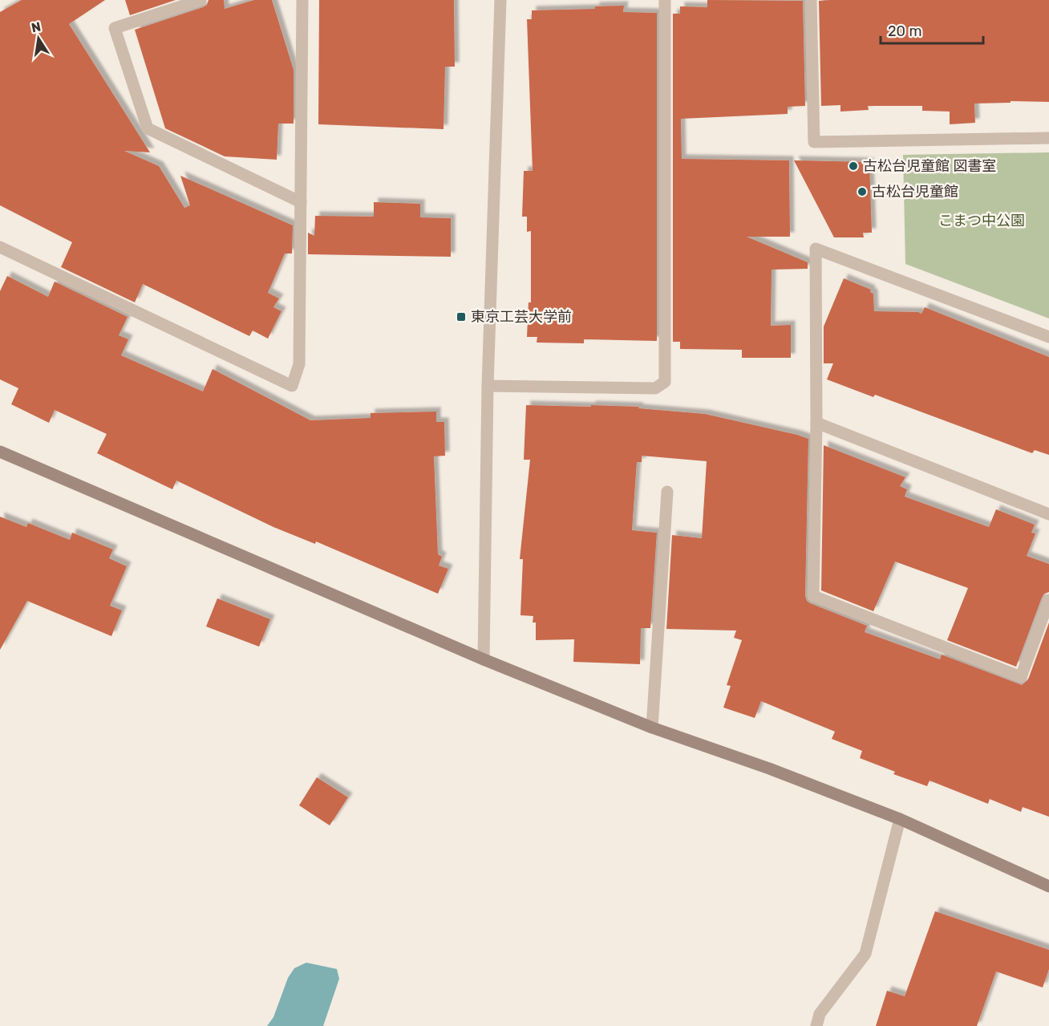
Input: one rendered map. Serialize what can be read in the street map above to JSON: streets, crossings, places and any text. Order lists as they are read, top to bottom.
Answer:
{
  "parks": ["こまつ中公園"],
  "places": {
    "other": ["古松台児童館 図書室", "古松台児童館"],
    "transit": ["東京工芸大学前"]
  },
  "scale_bar": "20 m",
  "north": "top"
}
